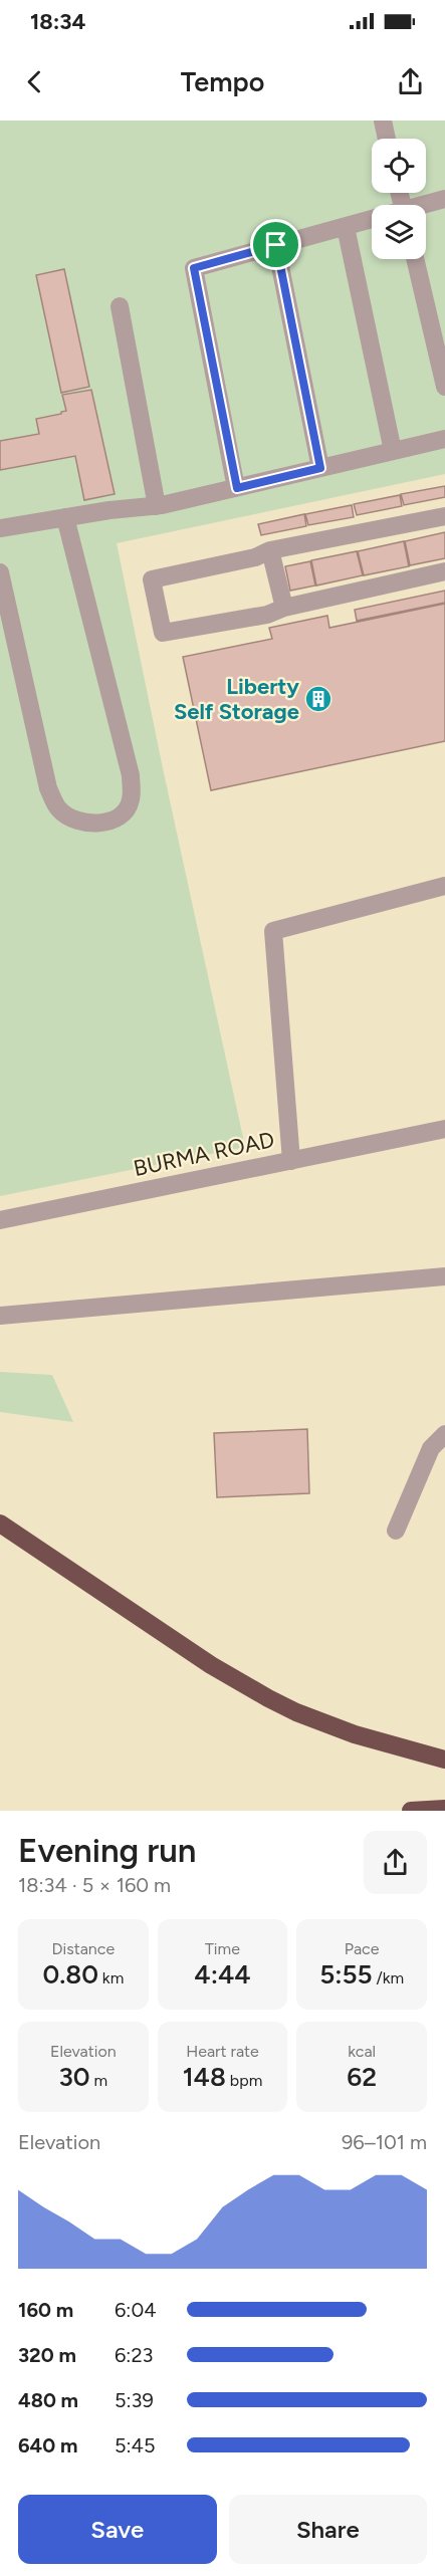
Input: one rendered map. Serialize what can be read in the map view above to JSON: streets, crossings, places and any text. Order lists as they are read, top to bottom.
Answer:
{
  "streets": {
    "street": ["BURMA ROAD"]
  },
  "places": {
    "building": ["Liberty Self Storage"]
  },
  "page": {
    "status": "18:34",
    "header": "Tempo",
    "heading": ["Evening run", "18:34 · 5 × 160 m"],
    "stats": [
      ["Distance", "0.80 km"],
      ["Time", "4:44"],
      ["Pace", "5:55 /km"],
      ["Elevation", "30 m"],
      ["Heart rate", "148 bpm"],
      ["kcal", "62"]
    ],
    "chart": ["Elevation", "96–101 m"],
    "list": [
      {
        "name": "160 m",
        "note": "6:04"
      },
      {
        "name": "320 m",
        "note": "6:23"
      },
      {
        "name": "480 m",
        "note": "5:39"
      },
      {
        "name": "640 m",
        "note": "5:45"
      }
    ],
    "buttons": ["Save", "Share"]
  }
}
